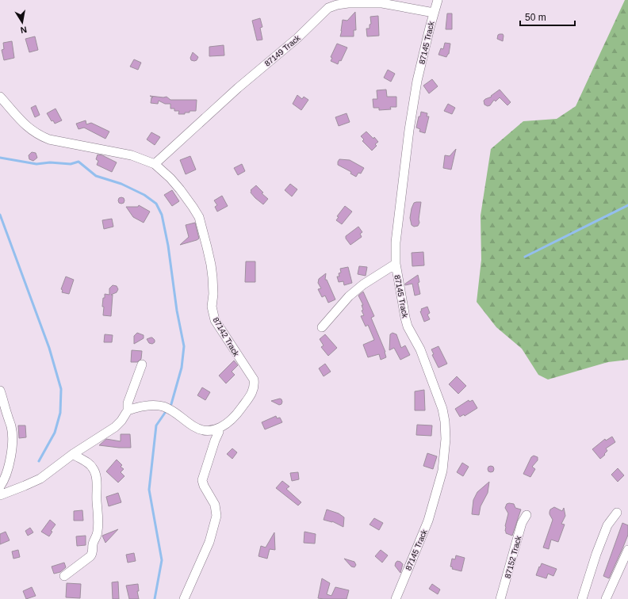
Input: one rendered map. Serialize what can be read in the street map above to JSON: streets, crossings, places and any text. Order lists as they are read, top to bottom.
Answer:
{
  "streets": {
    "street": [
      "87145 Track",
      "87149 Track",
      "87142 Track",
      "87152 Track"
    ]
  },
  "crossings": [
    ["87145 Track", "87149 Track"],
    ["87149 Track", "87142 Track"]
  ],
  "scale_bar": "50 m",
  "north": "bottom"
}
